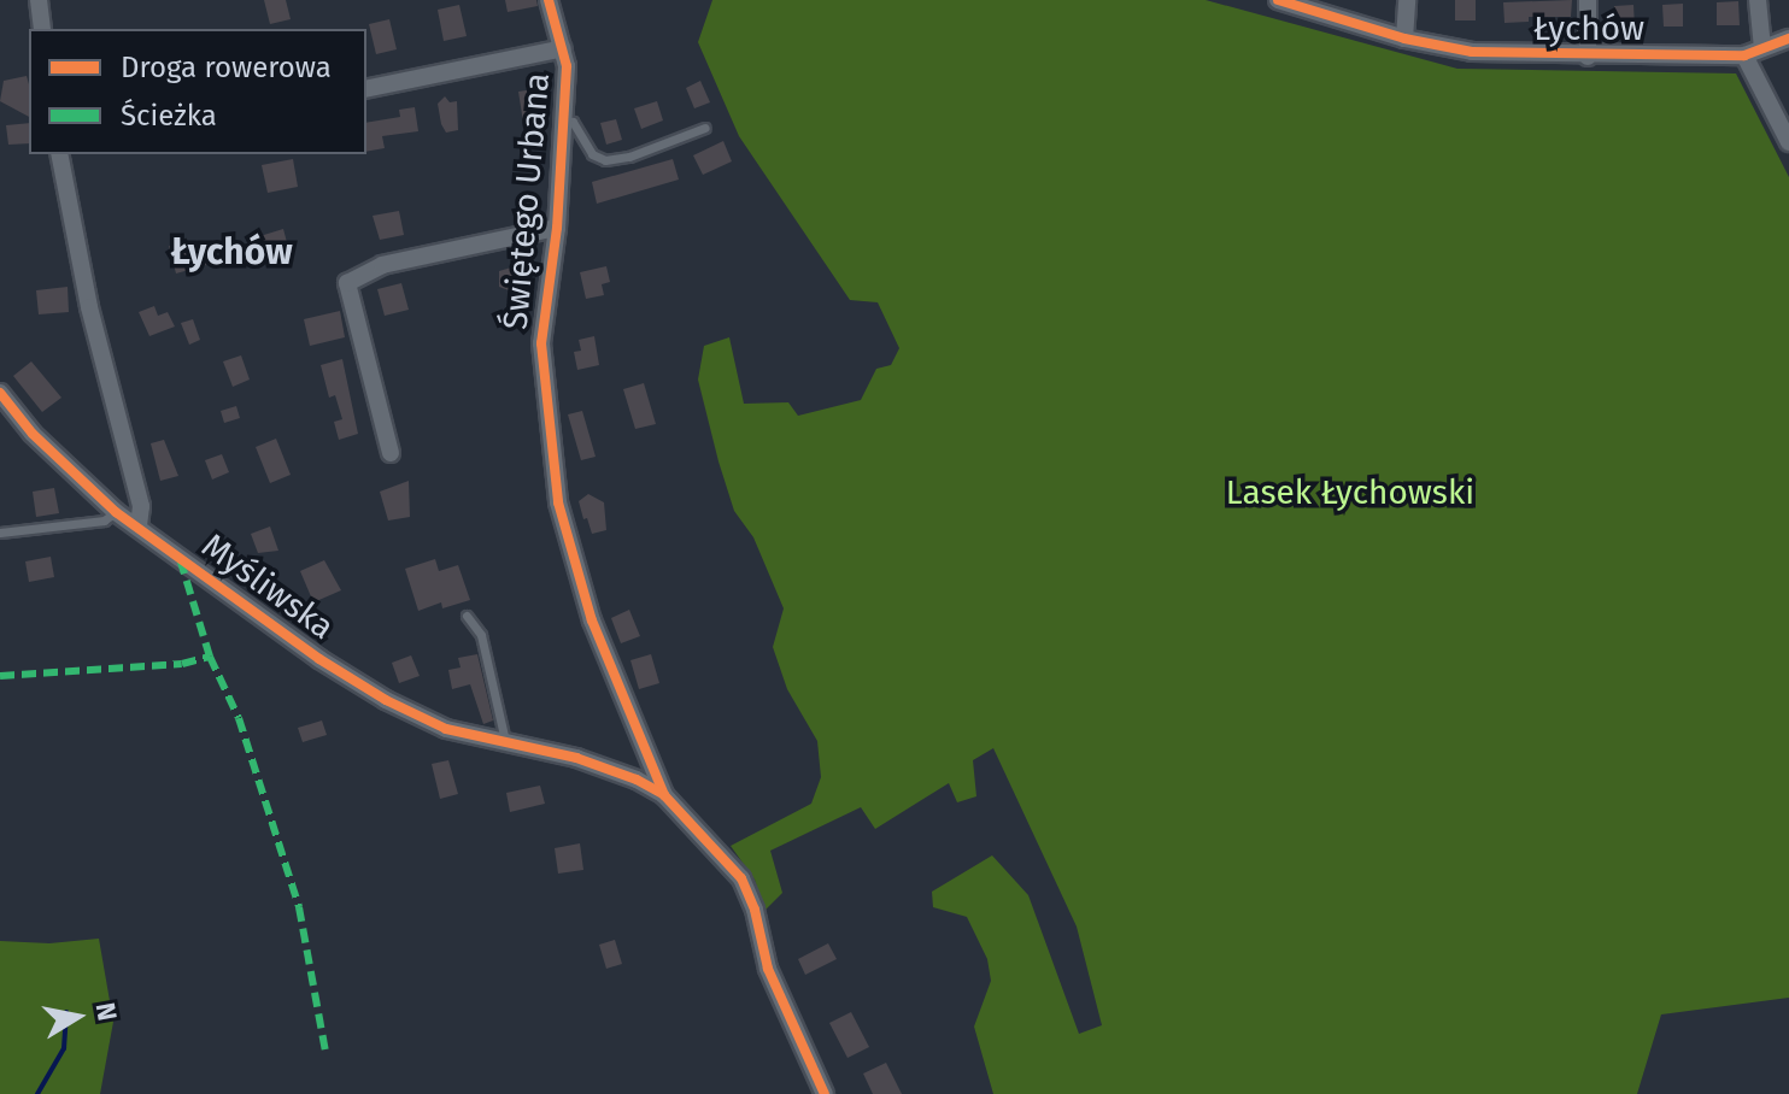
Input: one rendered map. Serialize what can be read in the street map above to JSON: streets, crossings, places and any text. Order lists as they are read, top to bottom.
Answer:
{
  "streets": {
    "street": ["Łychów", "Świętego Urbana", "Myśliwska"]
  },
  "crossings": [
    ["Świętego Urbana", "Myśliwska"]
  ],
  "districts": ["Łychów"],
  "parks": ["Lasek Łychowski"],
  "legend": ["Droga rowerowa", "Ścieżka"],
  "north": "right"
}
